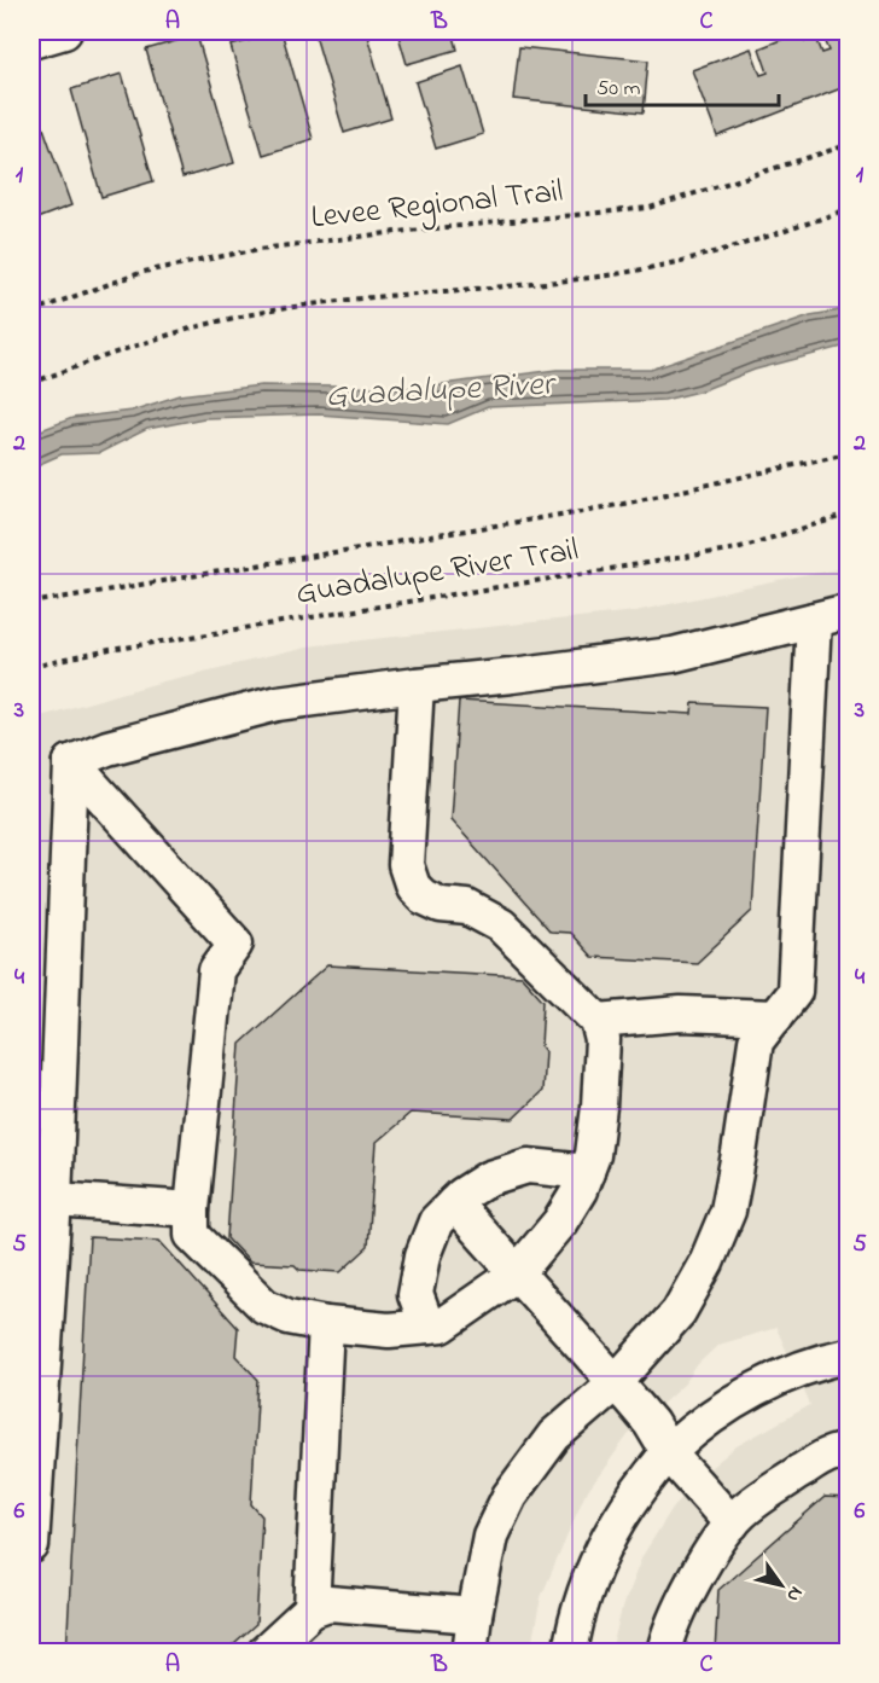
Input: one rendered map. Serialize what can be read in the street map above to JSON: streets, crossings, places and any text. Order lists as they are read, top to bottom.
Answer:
{
  "streets": {
    "path": ["Levee Regional Trail", "Guadalupe River Trail"]
  },
  "water": ["Guadalupe River"],
  "scale_bar": "50 m",
  "north": "bottom right",
  "grid": {
    "columns": ["A", "B", "C"],
    "rows": [
      "1",
      "2",
      "3",
      "4",
      "5",
      "6"
    ]
  }
}
